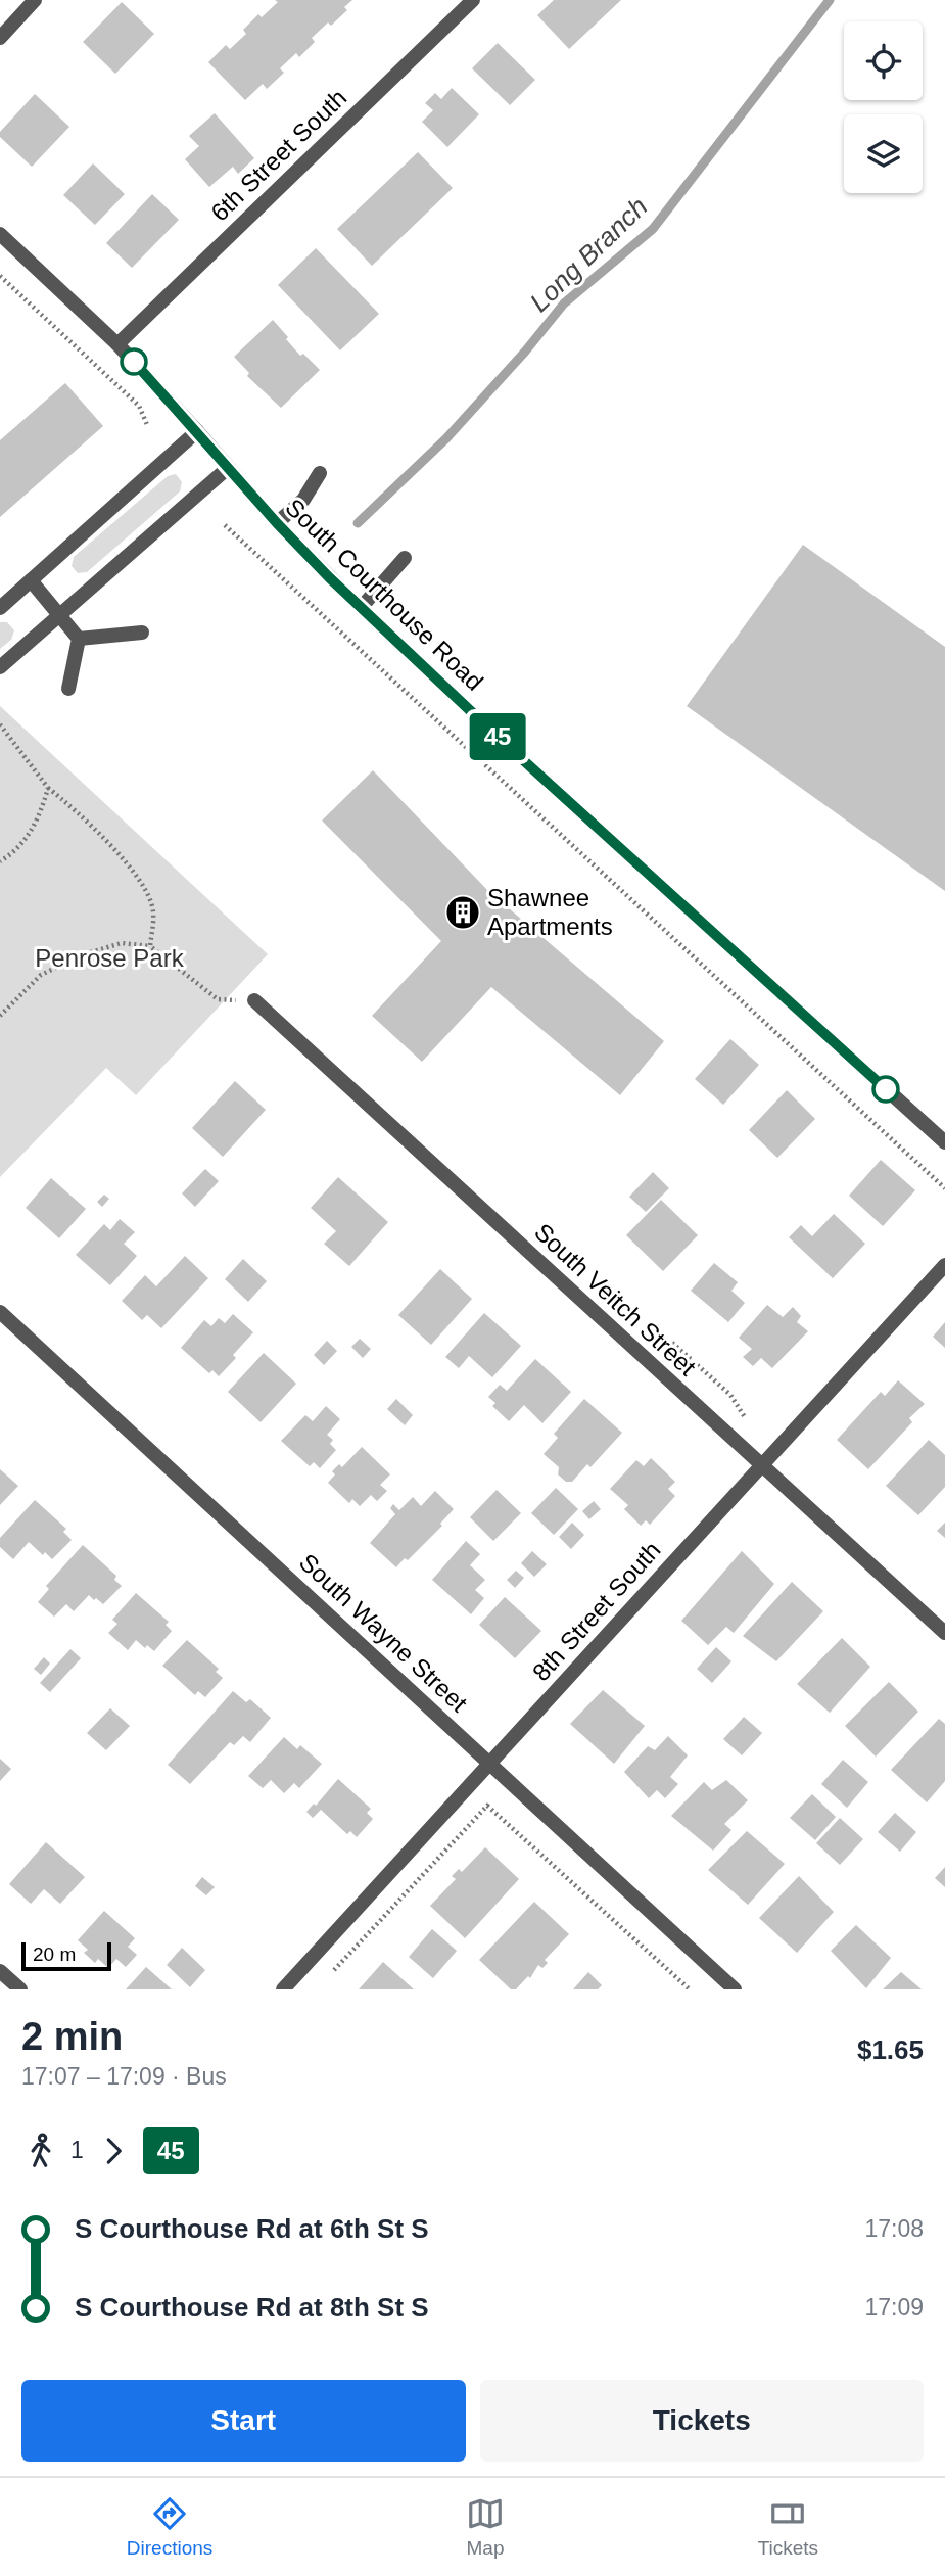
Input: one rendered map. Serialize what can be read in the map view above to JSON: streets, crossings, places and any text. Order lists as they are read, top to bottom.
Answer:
{
  "streets": {
    "street": [
      "6th Street South",
      "South Courthouse Road",
      "South Veitch Street",
      "8th Street South",
      "South Wayne Street"
    ]
  },
  "crossings": [
    ["6th Street South", "South Courthouse Road"],
    ["South Veitch Street", "8th Street South"],
    ["8th Street South", "South Wayne Street"]
  ],
  "water": ["Long Branch"],
  "parks": ["Penrose Park"],
  "places": {
    "building": ["Shawnee Apartments"]
  },
  "lines": ["bus line 45"],
  "scale_bar": "20 m",
  "page": {
    "on_map": "45",
    "scale": "20 m",
    "heading": ["2 min", "17:07 – 17:09 · Bus", "$1.65"],
    "legs": ["1", "45"],
    "list": [
      {
        "name": "S Courthouse Rd at 6th St S",
        "value": "17:08"
      },
      {
        "name": "S Courthouse Rd at 8th St S",
        "value": "17:09"
      }
    ],
    "buttons": ["Start", "Tickets"],
    "tabs": ["Directions", "Map", "Tickets"]
  }
}
